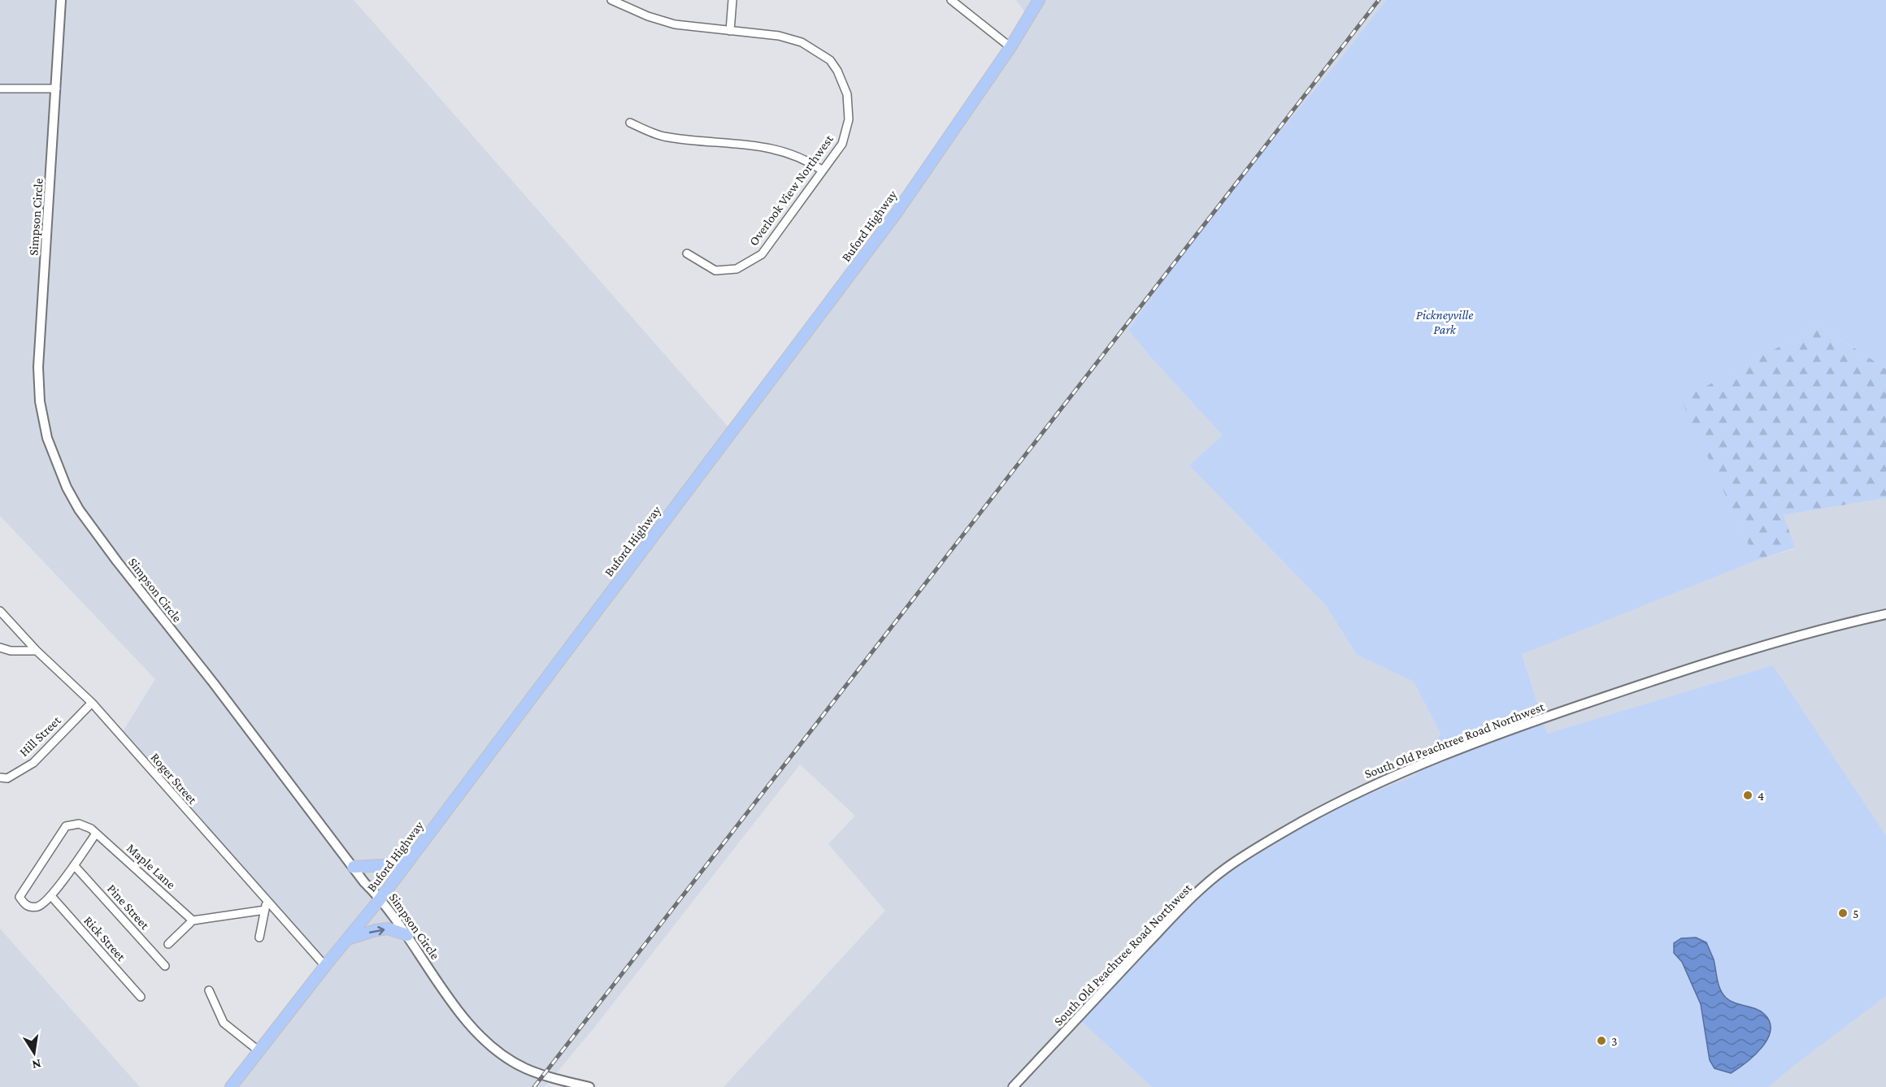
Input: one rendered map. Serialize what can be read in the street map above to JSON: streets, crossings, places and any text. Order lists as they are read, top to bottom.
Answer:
{
  "streets": {
    "main road": ["Buford Highway"],
    "street": [
      "Overlook View Northwest",
      "Simpson Circle",
      "Hill Street",
      "South Old Peachtree Road Northwest",
      "Roger Street",
      "Maple Lane",
      "Pine Street",
      "Rick Street"
    ]
  },
  "crossings": [
    ["Simpson Circle", "Buford Highway"],
    ["Buford Highway", "Roger Street"],
    ["Hill Street", "Roger Street"],
    ["Maple Lane", "Rick Street"]
  ],
  "parks": ["Pickneyville Park"],
  "places": ["4", "5", "3"],
  "north": "bottom"
}
